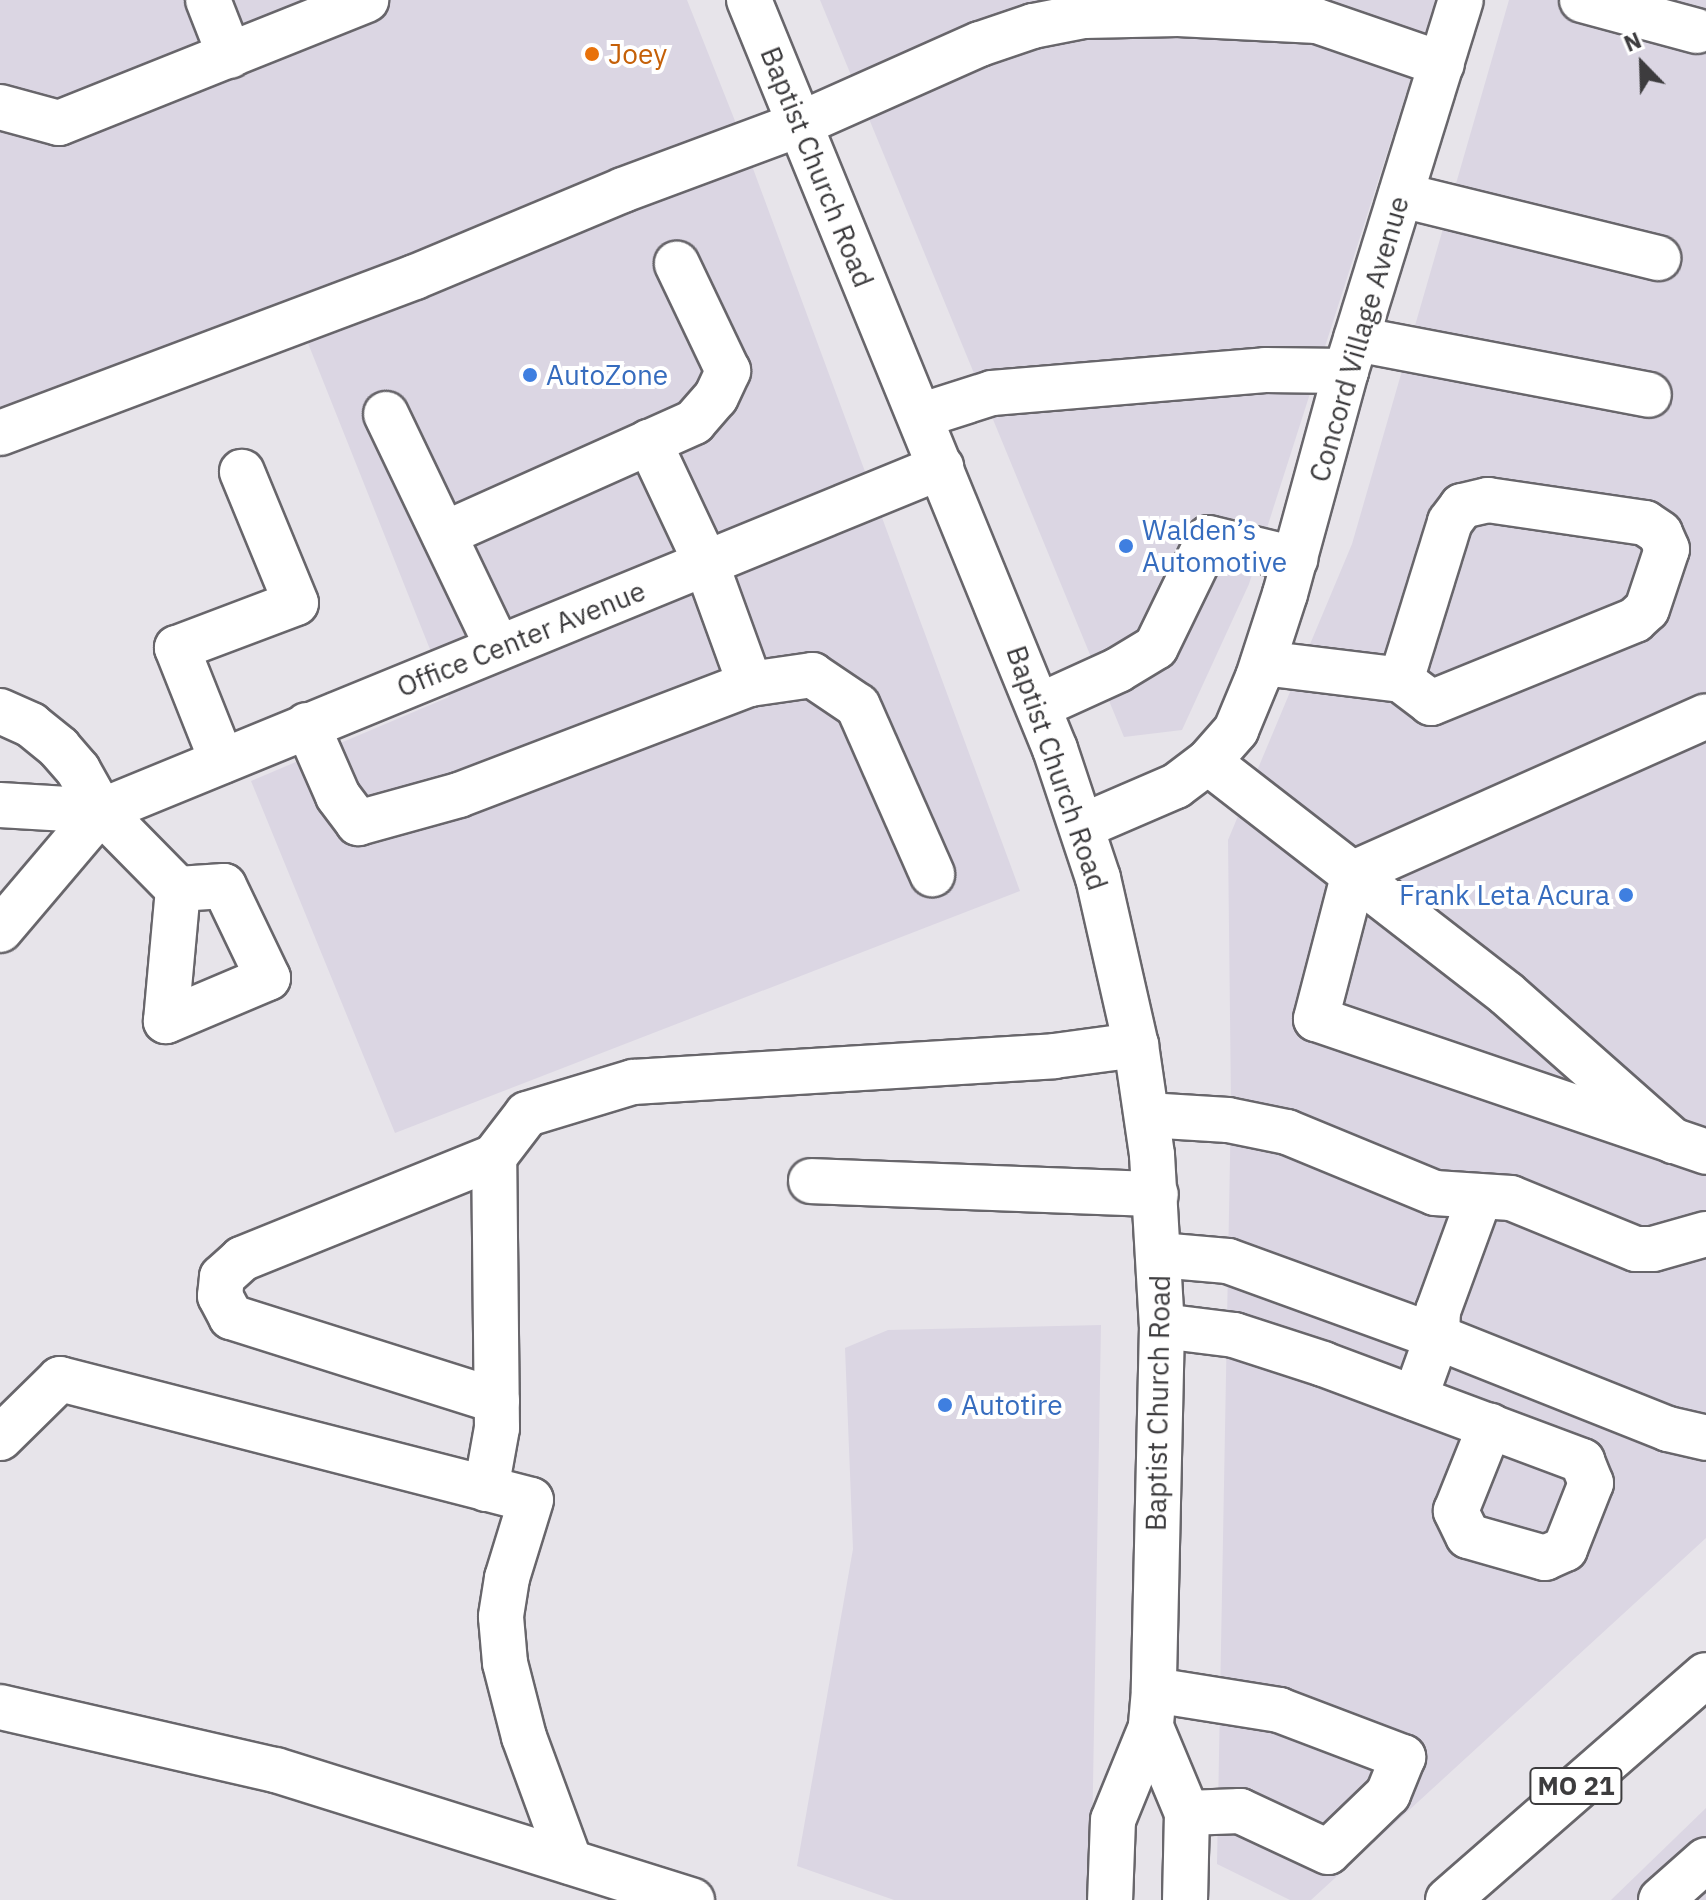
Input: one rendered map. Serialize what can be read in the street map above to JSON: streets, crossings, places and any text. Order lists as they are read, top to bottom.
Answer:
{
  "streets": {
    "street": [
      "Baptist Church Road",
      "Concord Village Avenue",
      "Office Center Avenue",
      "MO 21"
    ]
  },
  "crossings": [
    ["Baptist Church Road", "Concord Village Avenue"],
    ["Baptist Church Road", "Office Center Avenue"]
  ],
  "places": [
    "Joey",
    "AutoZone",
    "Walden’s Automotive",
    "Frank Leta Acura",
    "Autotire"
  ],
  "north": "top left"
}
